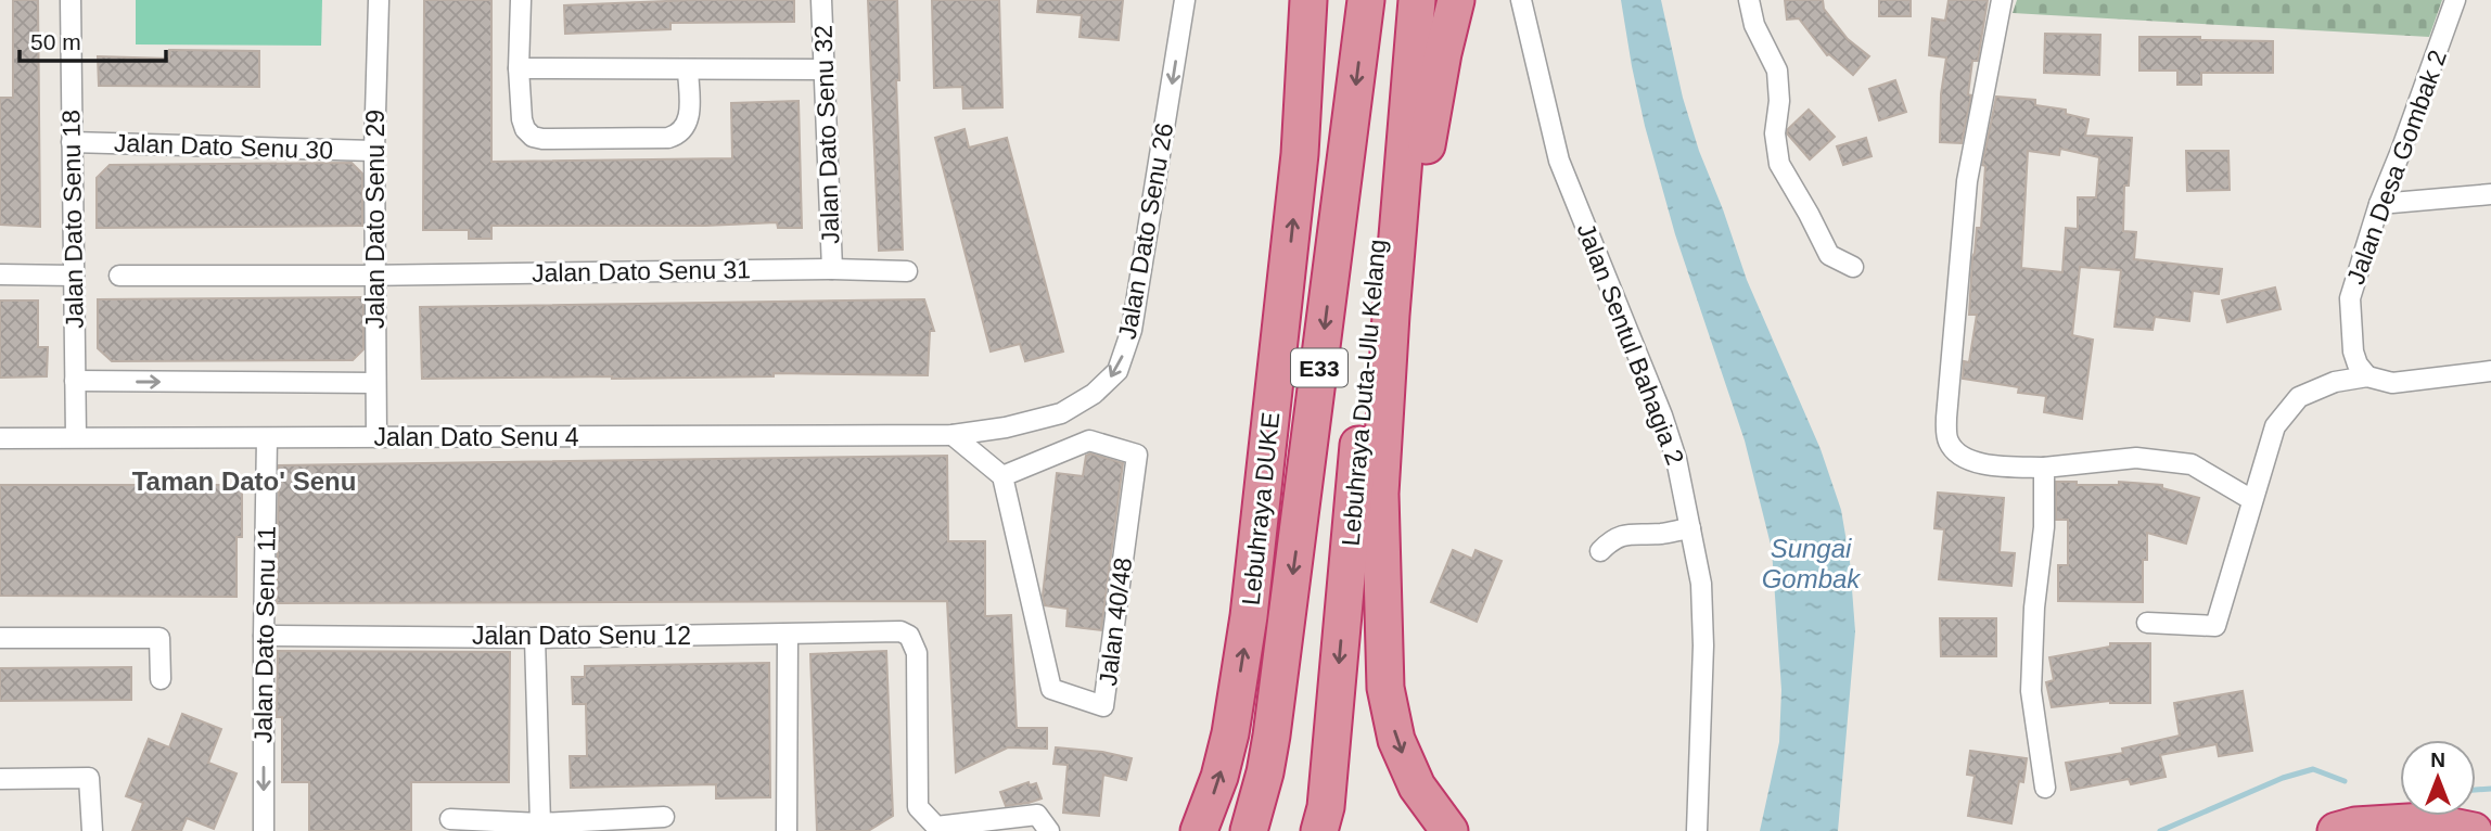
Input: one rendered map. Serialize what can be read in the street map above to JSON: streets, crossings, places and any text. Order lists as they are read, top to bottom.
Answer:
{
  "streets": {
    "highway": ["E33", "Lebuhraya Duta-Ulu Kelang", "Lebuhraya DUKE"],
    "street": [
      "Jalan Dato Senu 32",
      "Jalan Dato Senu 30",
      "Jalan Desa Gombak 2",
      "Jalan Dato Senu 18",
      "Jalan Dato Senu 29",
      "Jalan Dato Senu 26",
      "Jalan Dato Senu 31",
      "Jalan Sentul Bahagia 2",
      "Jalan Dato Senu 4",
      "Jalan 40/48",
      "Jalan Dato Senu 11",
      "Jalan Dato Senu 12"
    ]
  },
  "crossings": [
    ["Jalan Dato Senu 32", "Jalan Dato Senu 31"],
    ["Jalan Dato Senu 30", "Jalan Dato Senu 18"],
    ["Jalan Dato Senu 30", "Jalan Dato Senu 29"],
    ["Jalan Dato Senu 18", "Jalan Dato Senu 4"],
    ["Jalan Dato Senu 29", "Jalan Dato Senu 31"],
    ["Jalan Dato Senu 29", "Jalan Dato Senu 4"],
    ["Jalan Dato Senu 26", "Jalan Dato Senu 4"],
    ["Jalan Dato Senu 4", "Jalan Dato Senu 11"],
    ["Jalan Dato Senu 11", "Jalan Dato Senu 12"]
  ],
  "one_way": ["Jalan Dato Senu 26", "Jalan Dato Senu 11"],
  "districts": ["Taman Dato' Senu"],
  "water": ["Sungai Gombak"],
  "scale_bar": "50 m",
  "north": "top"
}
